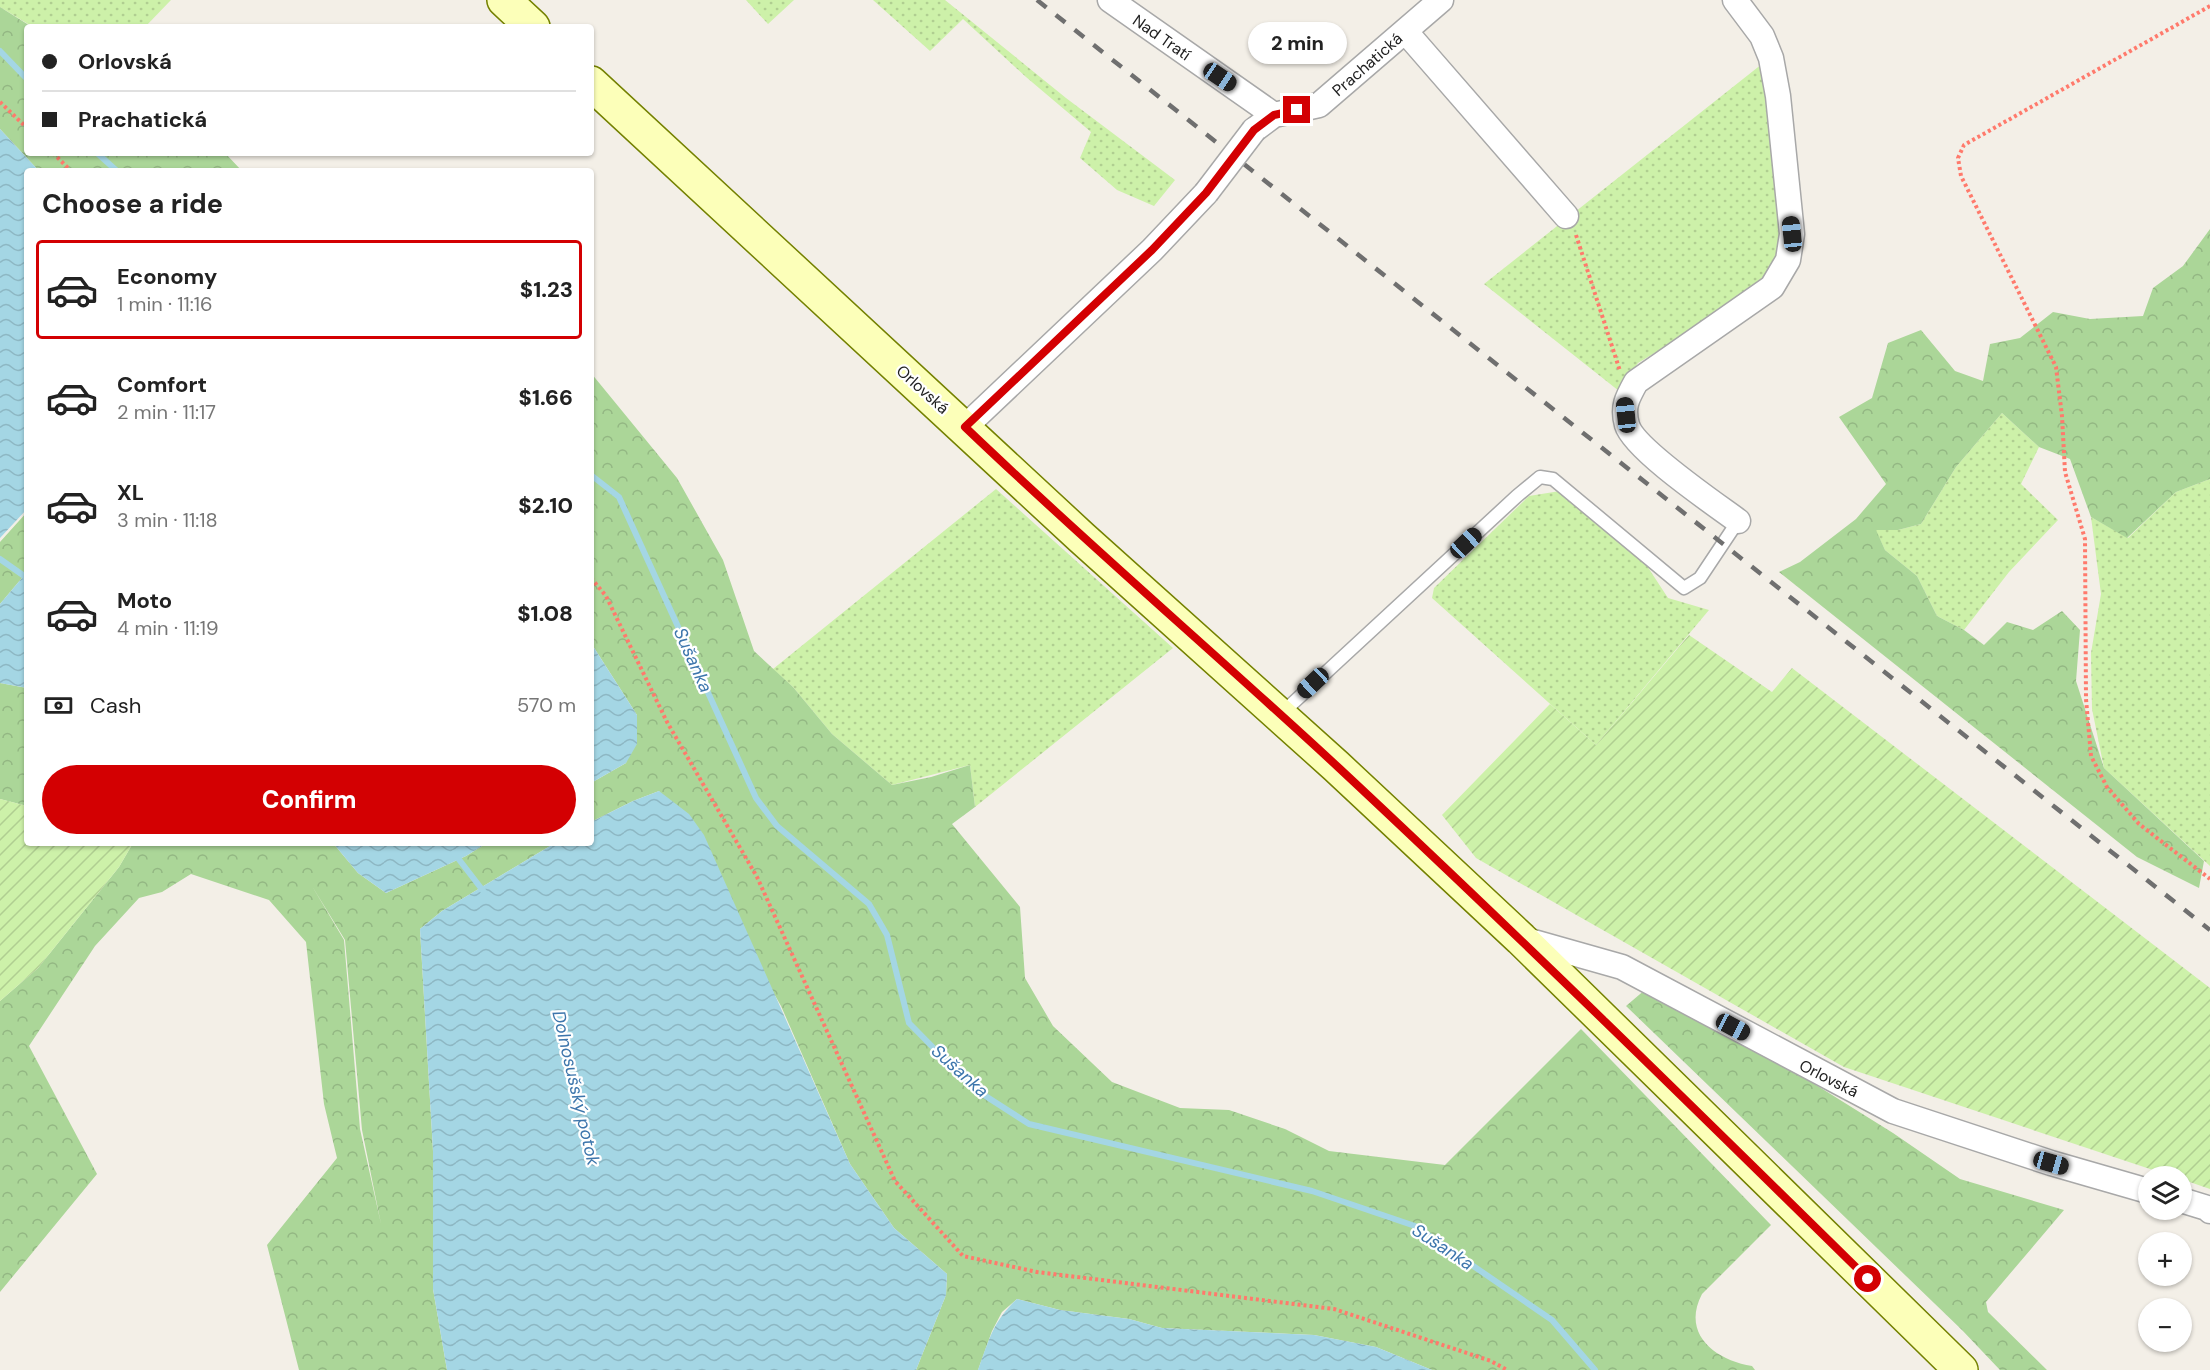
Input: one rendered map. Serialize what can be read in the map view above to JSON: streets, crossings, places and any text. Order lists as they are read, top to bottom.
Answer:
{
  "streets": {
    "main road": ["Orlovská"],
    "street": ["Nad Tratí", "Prachatická"]
  },
  "crossings": [
    ["Nad Tratí", "Prachatická"],
    ["Prachatická", "Orlovská"]
  ],
  "water": ["Sušanka", "Dolnosušský potok"],
  "page": {
    "bubble": "2 min",
    "banner": ["Orlovská", "Prachatická"],
    "heading": "Choose a ride",
    "list": [
      {
        "name": "Economy",
        "note": "1 min · 11:16",
        "value": "$1.23"
      },
      {
        "name": "Comfort",
        "note": "2 min · 11:17",
        "value": "$1.66"
      },
      {
        "name": "XL",
        "note": "3 min · 11:18",
        "value": "$2.10"
      },
      {
        "name": "Moto",
        "note": "4 min · 11:19",
        "value": "$1.08"
      }
    ],
    "pay": ["Cash", "570 m"],
    "buttons": "Confirm",
    "map_buttons": ["+", "−"]
  }
}
